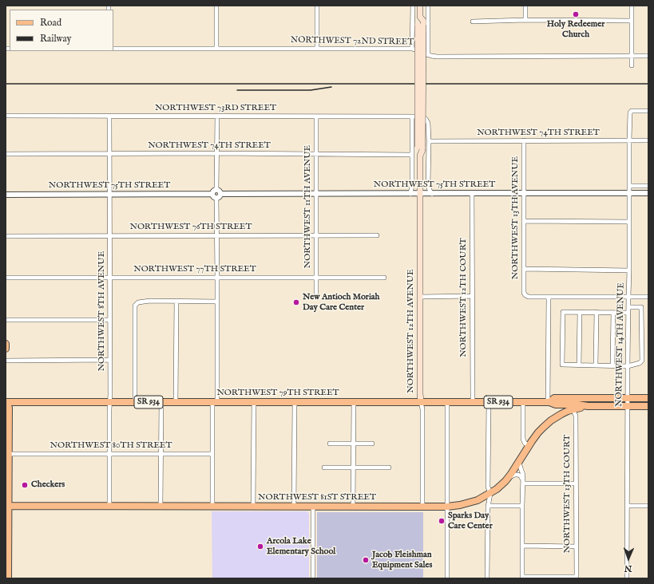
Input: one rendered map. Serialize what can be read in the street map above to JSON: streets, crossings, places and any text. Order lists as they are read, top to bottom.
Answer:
{
  "streets": {
    "main road": [
      "NORTHWEST 12TH AVENUE",
      "NORTHWEST 79TH STREET",
      "SR 934",
      "NORTHWEST 81ST STREET"
    ],
    "street": [
      "NORTHWEST 72ND STREET",
      "NORTHWEST 73RD STREET",
      "NORTHWEST 74TH STREET",
      "NORTHWEST 75TH STREET",
      "NORTHWEST 11TH AVENUE",
      "NORTHWEST 13TH AVENUE",
      "NORTHWEST 76TH STREET",
      "NORTHWEST 77TH STREET",
      "NORTHWEST 12TH COURT",
      "NORTHWEST 8TH AVENUE",
      "NORTHWEST 14TH AVENUE",
      "NORTHWEST 80TH STREET",
      "NORTHWEST 13TH COURT"
    ]
  },
  "crossings": [
    ["NORTHWEST 73RD STREET", "NORTHWEST 74TH STREET"],
    ["NORTHWEST 73RD STREET", "NORTHWEST 11TH AVENUE"],
    ["NORTHWEST 73RD STREET", "NORTHWEST 8TH AVENUE"],
    ["NORTHWEST 74TH STREET", "NORTHWEST 11TH AVENUE"],
    ["NORTHWEST 74TH STREET", "NORTHWEST 13TH AVENUE"],
    ["NORTHWEST 74TH STREET", "NORTHWEST 8TH AVENUE"],
    ["NORTHWEST 74TH STREET", "NORTHWEST 14TH AVENUE"],
    ["NORTHWEST 75TH STREET", "NORTHWEST 11TH AVENUE"],
    ["NORTHWEST 75TH STREET", "NORTHWEST 13TH AVENUE"],
    ["NORTHWEST 75TH STREET", "NORTHWEST 12TH COURT"],
    ["NORTHWEST 75TH STREET", "NORTHWEST 8TH AVENUE"],
    ["NORTHWEST 75TH STREET", "NORTHWEST 12TH AVENUE"],
    ["NORTHWEST 75TH STREET", "NORTHWEST 14TH AVENUE"],
    ["NORTHWEST 11TH AVENUE", "NORTHWEST 76TH STREET"],
    ["NORTHWEST 11TH AVENUE", "NORTHWEST 77TH STREET"],
    ["NORTHWEST 76TH STREET", "NORTHWEST 8TH AVENUE"],
    ["NORTHWEST 77TH STREET", "NORTHWEST 8TH AVENUE"],
    ["NORTHWEST 12TH COURT", "NORTHWEST 79TH STREET"],
    ["NORTHWEST 8TH AVENUE", "NORTHWEST 79TH STREET"],
    ["NORTHWEST 8TH AVENUE", "NORTHWEST 80TH STREET"],
    ["NORTHWEST 8TH AVENUE", "NORTHWEST 81ST STREET"],
    ["NORTHWEST 12TH AVENUE", "NORTHWEST 79TH STREET"],
    ["NORTHWEST 12TH AVENUE", "NORTHWEST 81ST STREET"],
    ["NORTHWEST 14TH AVENUE", "NORTHWEST 79TH STREET"],
    ["NORTHWEST 79TH STREET", "NORTHWEST 81ST STREET"],
    ["NORTHWEST 13TH COURT", "NORTHWEST 81ST STREET"]
  ],
  "places": [
    "Holy Redeemer Church",
    "New Antioch Moriah Day Care Center",
    "Checkers",
    "Sparks Day Care Center",
    "Arcola Lake Elementary School",
    "Jacob Fleishman Equipment Sales"
  ],
  "legend": ["Road", "Railway"],
  "north": "bottom"
}
